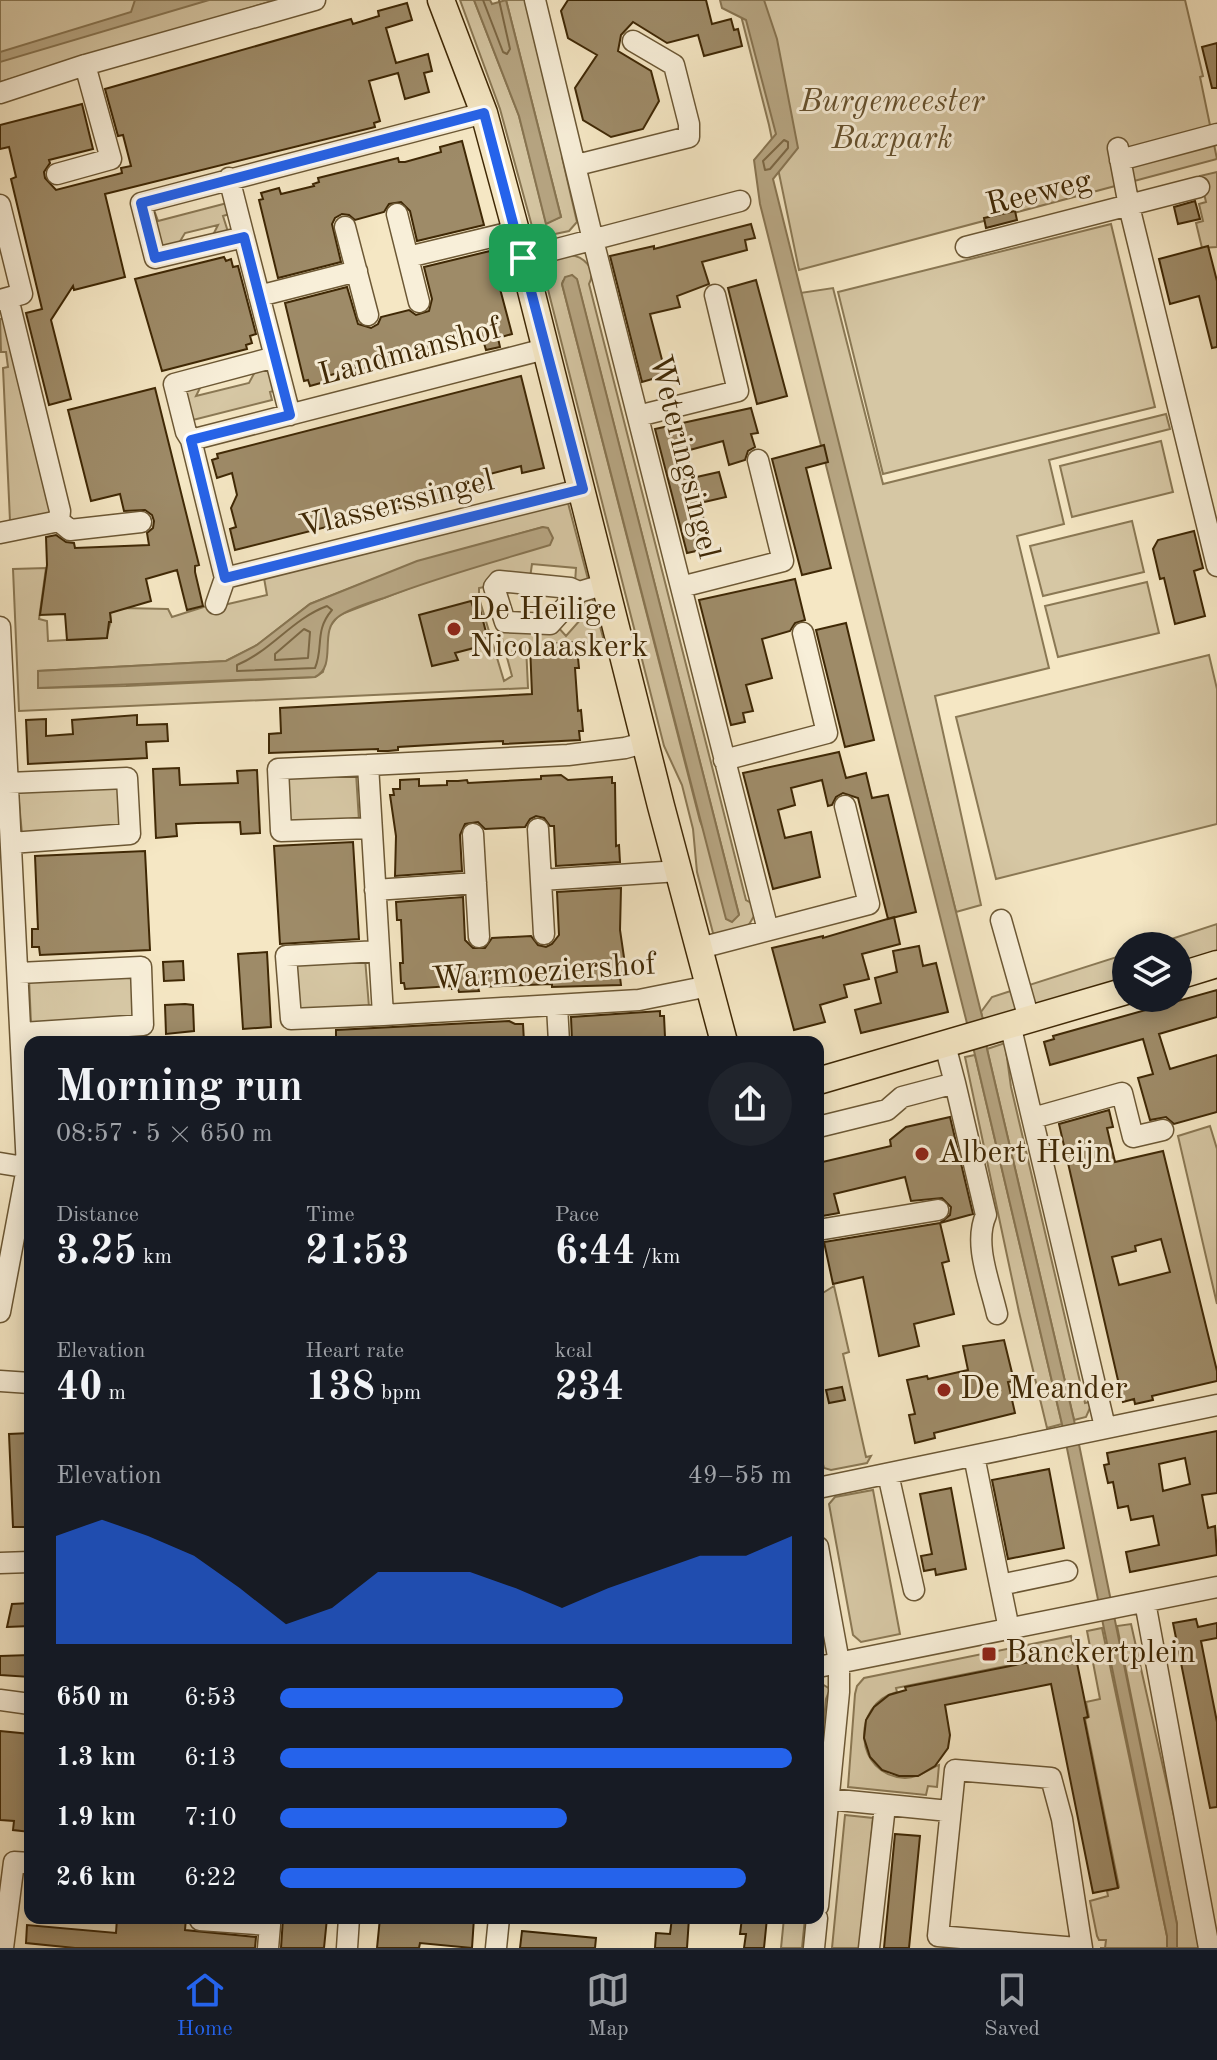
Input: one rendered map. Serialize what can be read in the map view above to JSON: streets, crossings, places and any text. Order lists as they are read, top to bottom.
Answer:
{
  "streets": {
    "street": [
      "Reeweg",
      "Landmanshof",
      "Weteringsingel",
      "Vlasserssingel",
      "Warmoeziershof"
    ]
  },
  "parks": ["Burgemeester Baxpark"],
  "places": {
    "other": ["De Heilige Nicolaaskerk", "Albert Heijn", "De Meander"],
    "transit": ["Banckertplein"]
  },
  "page": {
    "heading": ["Morning run", "08:57 · 5 × 650 m"],
    "stats": [
      ["Distance", "3.25 km"],
      ["Time", "21:53"],
      ["Pace", "6:44 /km"],
      ["Elevation", "40 m"],
      ["Heart rate", "138 bpm"],
      ["kcal", "234"]
    ],
    "chart": ["Elevation", "49–55 m"],
    "list": [
      {
        "name": "650 m",
        "note": "6:53"
      },
      {
        "name": "1.3 km",
        "note": "6:13"
      },
      {
        "name": "1.9 km",
        "note": "7:10"
      },
      {
        "name": "2.6 km",
        "note": "6:22"
      }
    ],
    "tabs": ["Home", "Map", "Saved"]
  }
}
